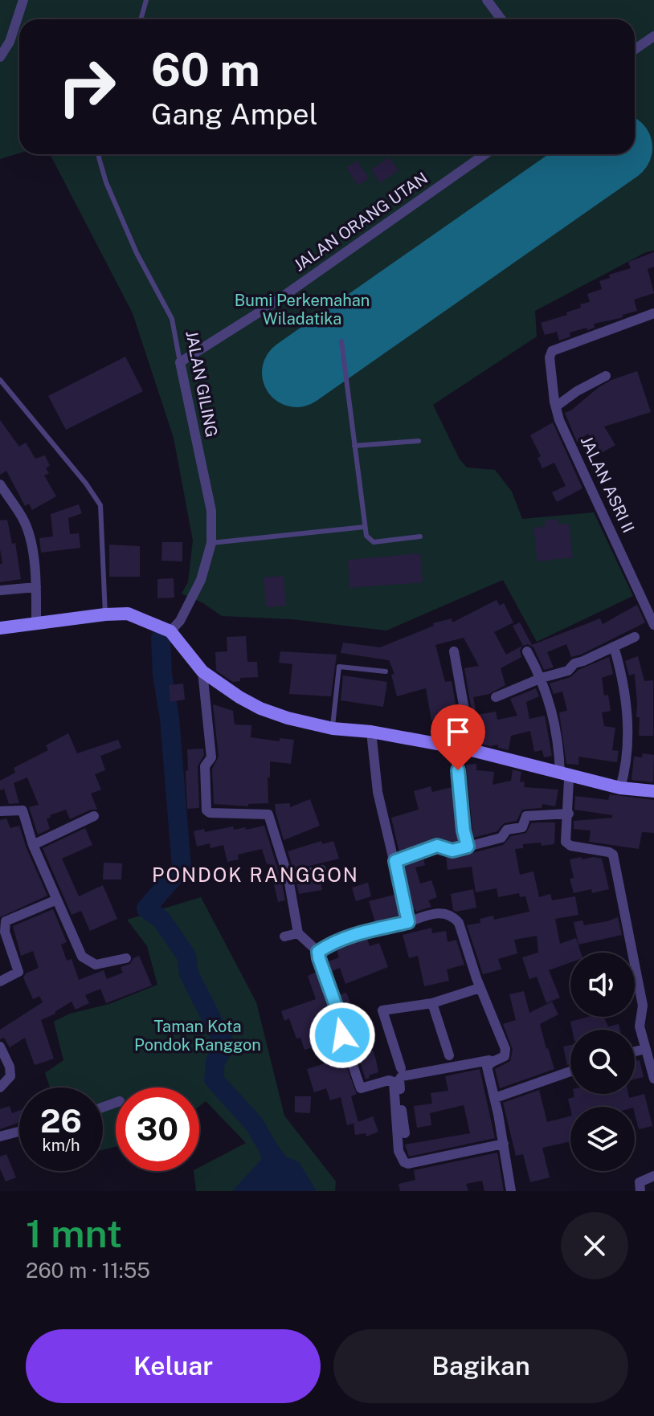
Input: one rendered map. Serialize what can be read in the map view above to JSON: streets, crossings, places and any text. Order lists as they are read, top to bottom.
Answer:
{
  "streets": {
    "street": ["JALAN ORANG UTAN", "JALAN GILING", "JALAN ASRI II"]
  },
  "crossings": [
    ["JALAN ORANG UTAN", "JALAN GILING"]
  ],
  "districts": ["PONDOK RANGGON"],
  "parks": ["Bumi Perkemahan Wiladatika", "Taman Kota Pondok Ranggon"],
  "page": {
    "turn": ["60 m", "Gang Ampel"],
    "speed": "26 km/h",
    "limit": "30",
    "heading": ["1 mnt", "260 m · 11:55"],
    "buttons": ["Keluar", "Bagikan"]
  }
}
